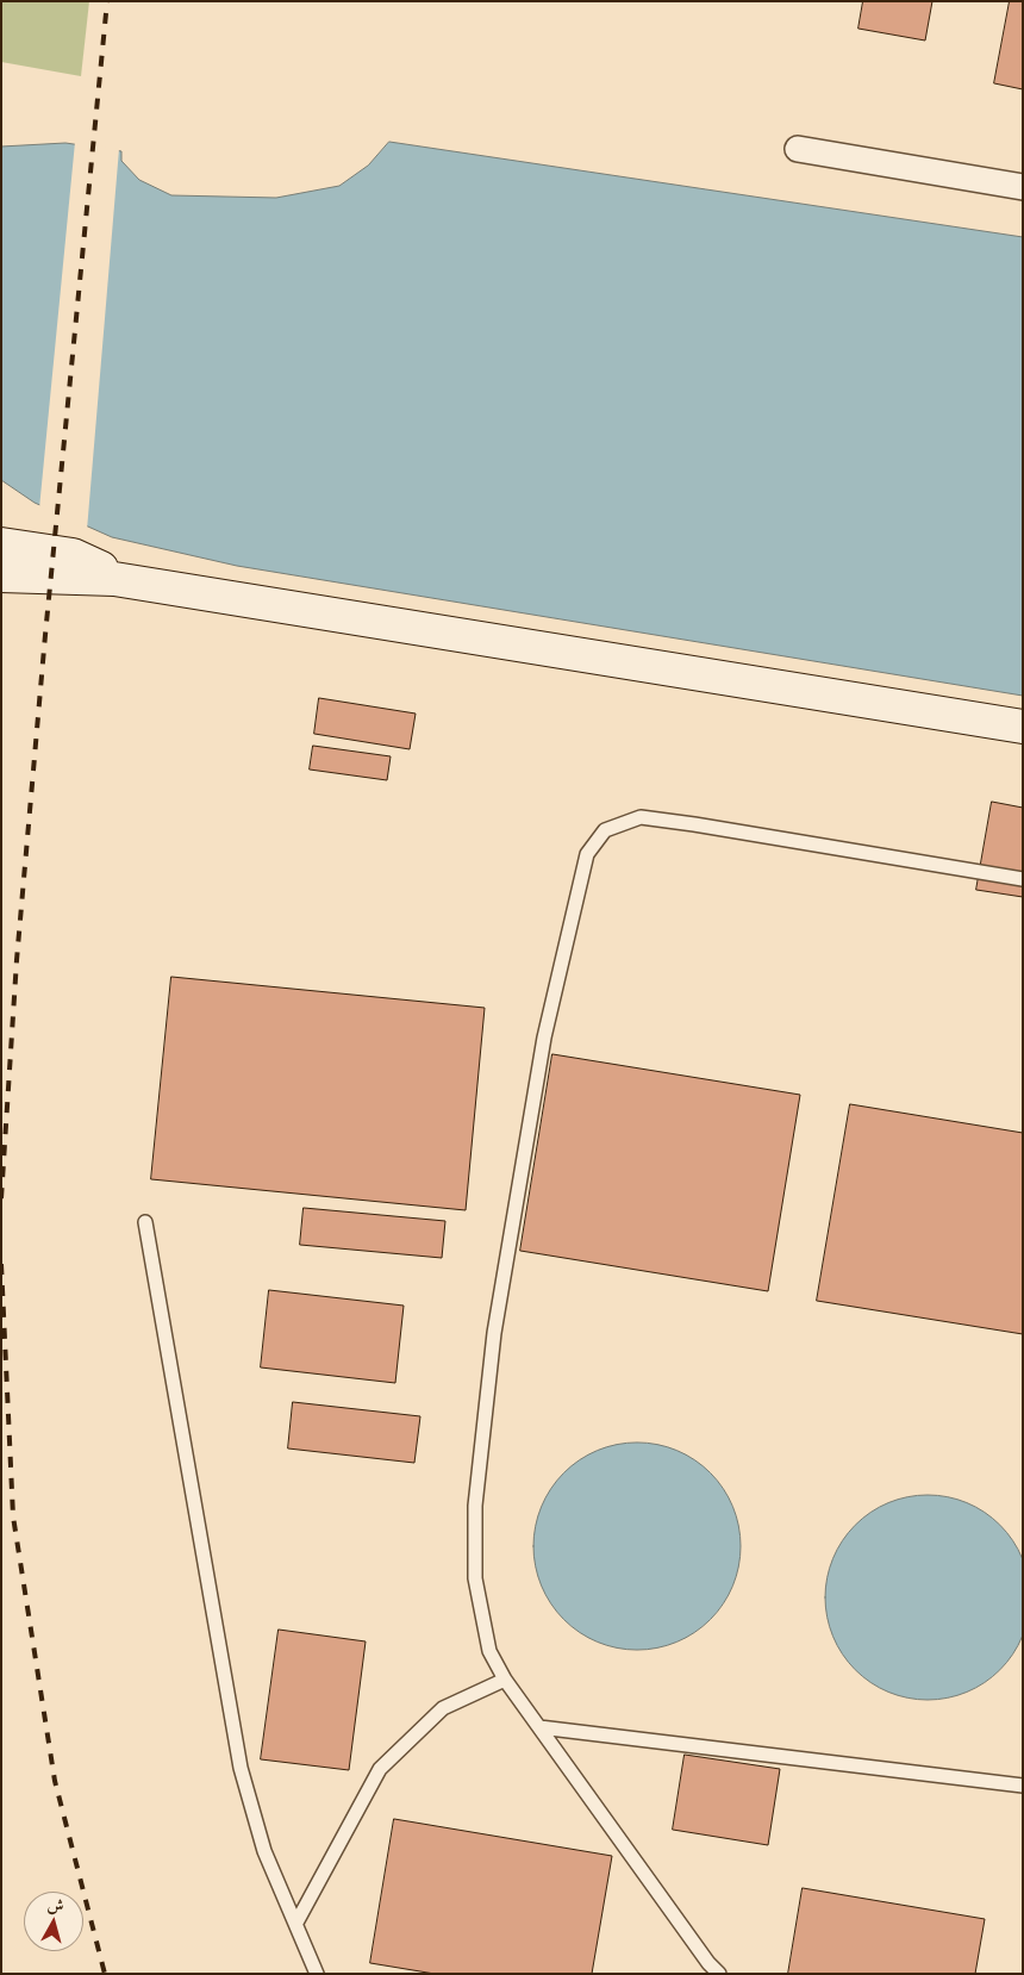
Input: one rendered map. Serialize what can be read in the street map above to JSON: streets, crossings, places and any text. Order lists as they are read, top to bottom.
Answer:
{
  "north": "top"
}
